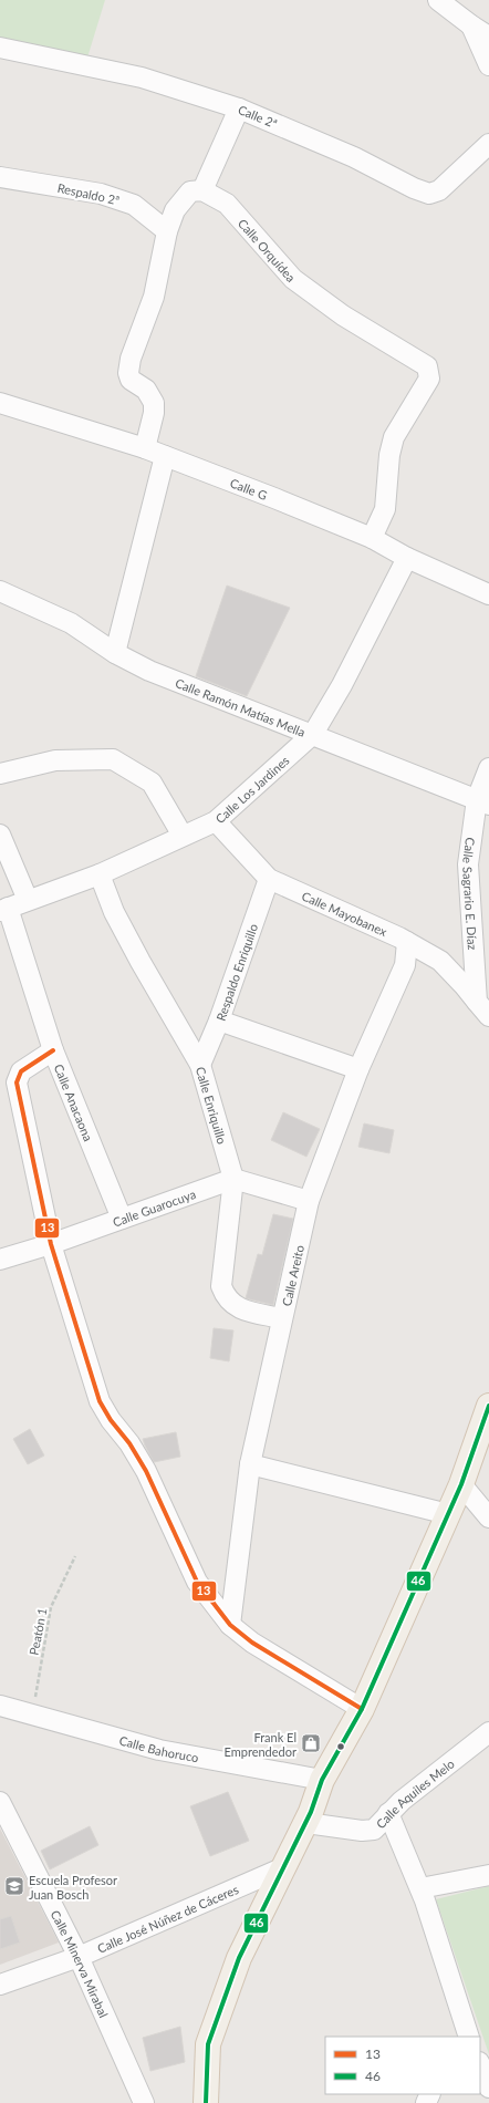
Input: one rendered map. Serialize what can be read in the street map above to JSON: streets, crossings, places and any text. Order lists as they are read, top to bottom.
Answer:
{
  "streets": {
    "street": [
      "Calle 2ª",
      "Respaldo 2ª",
      "Calle Orquídea",
      "Calle G",
      "Calle Ramón Matías Mella",
      "Calle Los Jardines",
      "Calle Sagrario E. Díaz",
      "Calle Mayobanex",
      "Respaldo Enriquillo",
      "Calle Anacaona",
      "Calle Enriquillo",
      "Calle Guarocuya",
      "Calle Areito",
      "Calle Bahoruco",
      "Calle Aquiles Melo",
      "Calle José Núñez de Cáceres",
      "Calle Minerva Mirabal"
    ],
    "path": ["Peatón 1"]
  },
  "crossings": [
    ["Calle Orquídea", "Calle G"],
    ["Calle G", "Calle Los Jardines"],
    ["Calle Ramón Matías Mella", "Calle Los Jardines"],
    ["Calle Ramón Matías Mella", "Calle Sagrario E. Díaz"],
    ["Calle Los Jardines", "Calle Mayobanex"],
    ["Calle Los Jardines", "Calle Anacaona"],
    ["Calle Los Jardines", "Calle Enriquillo"],
    ["Calle Sagrario E. Díaz", "Calle Mayobanex"],
    ["Calle Mayobanex", "Respaldo Enriquillo"],
    ["Calle Mayobanex", "Calle Areito"],
    ["Respaldo Enriquillo", "Calle Enriquillo"],
    ["Calle Anacaona", "Calle Guarocuya"],
    ["Calle Enriquillo", "Calle Guarocuya"],
    ["Calle Enriquillo", "Calle Areito"],
    ["Peatón 1", "Calle Bahoruco"],
    ["Calle José Núñez de Cáceres", "Calle Minerva Mirabal"]
  ],
  "places": {
    "shop": ["Frank El Emprendedor"],
    "school or university": ["Escuela Profesor Juan Bosch"]
  },
  "lines": ["transit line 13", "transit line 46"],
  "legend": ["13", "46"]
}
